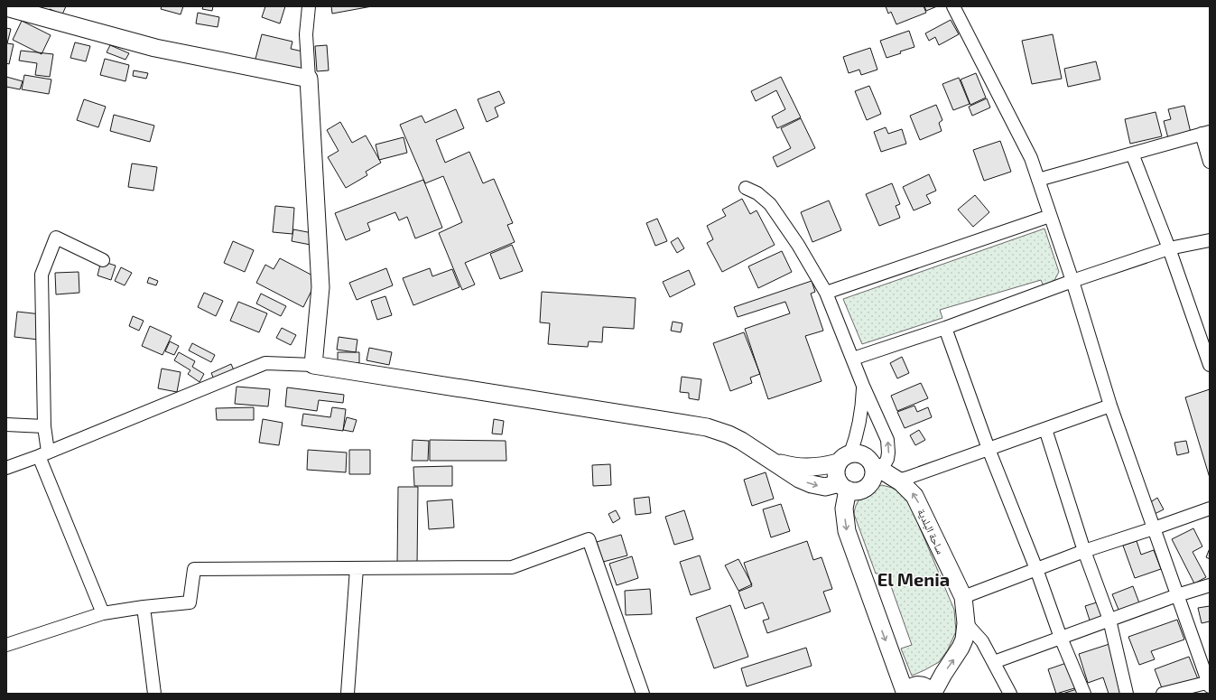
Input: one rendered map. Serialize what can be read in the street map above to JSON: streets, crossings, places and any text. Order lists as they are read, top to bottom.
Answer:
{
  "streets": {
    "street": ["ساحة البلدية"]
  },
  "districts": ["El Menia"]
}
